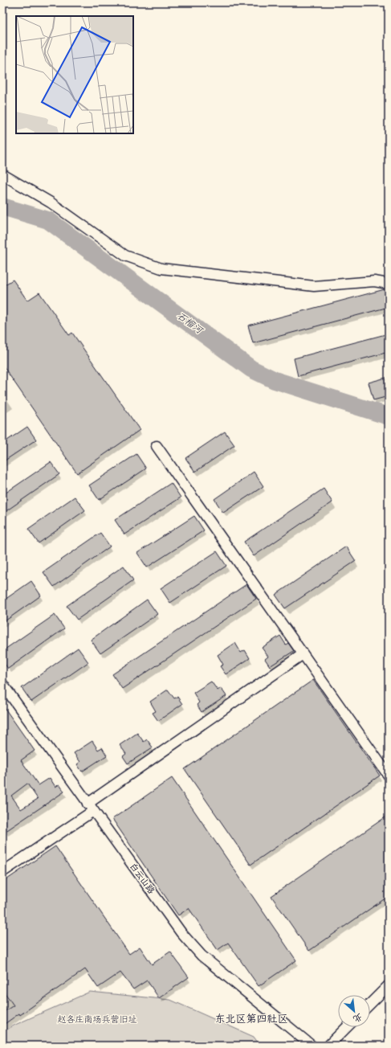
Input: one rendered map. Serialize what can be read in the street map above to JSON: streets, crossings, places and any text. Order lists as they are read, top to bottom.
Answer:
{
  "streets": {
    "street": ["白云山路"]
  },
  "districts": ["东北区第四社区"],
  "water": ["石榴河"],
  "parks": ["赵各庄南场兵营旧址"],
  "north": "bottom right"
}
